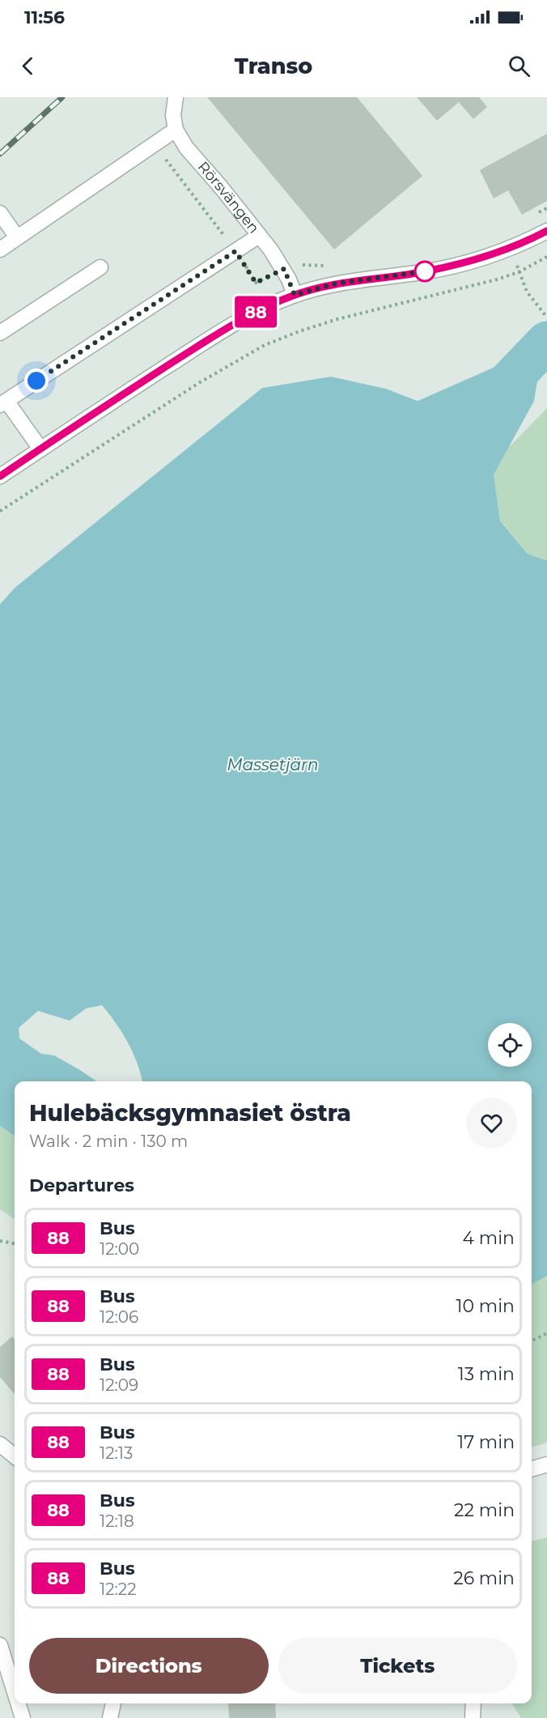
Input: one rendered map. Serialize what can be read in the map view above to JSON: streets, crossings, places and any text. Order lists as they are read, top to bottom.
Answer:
{
  "streets": {
    "street": ["Rörsvängen"]
  },
  "water": ["Massetjärn"],
  "lines": ["bus line 88"],
  "page": {
    "status": "11:56",
    "header": "Transo",
    "on_map": "88",
    "heading": [
      ["Hulebäcksgymnasiet östra", "Walk · 2 min · 130 m"],
      "Departures"
    ],
    "list": [
      {
        "mark": "88",
        "name": "Bus",
        "note": "12:00",
        "value": "4 min"
      },
      {
        "mark": "88",
        "name": "Bus",
        "note": "12:06",
        "value": "10 min"
      },
      {
        "mark": "88",
        "name": "Bus",
        "note": "12:09",
        "value": "13 min"
      },
      {
        "mark": "88",
        "name": "Bus",
        "note": "12:13",
        "value": "17 min"
      },
      {
        "mark": "88",
        "name": "Bus",
        "note": "12:18",
        "value": "22 min"
      },
      {
        "mark": "88",
        "name": "Bus",
        "note": "12:22",
        "value": "26 min"
      }
    ],
    "buttons": ["Directions", "Tickets"]
  }
}
